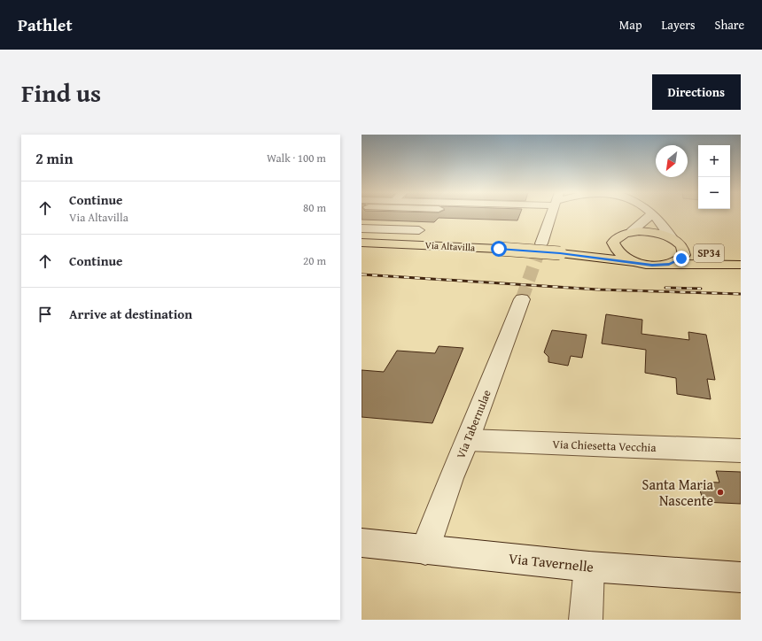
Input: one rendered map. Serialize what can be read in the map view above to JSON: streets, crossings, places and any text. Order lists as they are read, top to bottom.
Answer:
{
  "streets": {
    "main road": ["Via Altavilla", "SP34"],
    "street": ["Via Tabernulae", "Via Chiesetta Vecchia", "Via Tavernelle"]
  },
  "crossings": [
    ["Via Altavilla", "SP34"],
    ["Via Tabernulae", "Via Chiesetta Vecchia"],
    ["Via Tabernulae", "Via Tavernelle"]
  ],
  "places": ["Santa Maria Nascente"],
  "north": "bottom left",
  "page": {
    "header": "Pathlet",
    "nav": ["Map", "Layers", "Share"],
    "title": "Find us",
    "buttons": "Directions",
    "heading": ["2 min", "Walk · 100 m"],
    "map_buttons": ["+", "−"],
    "list": [
      ["Continue", "Via Altavilla", "80 m"],
      ["Continue", "20 m"],
      "Arrive at destination"
    ]
  }
}
